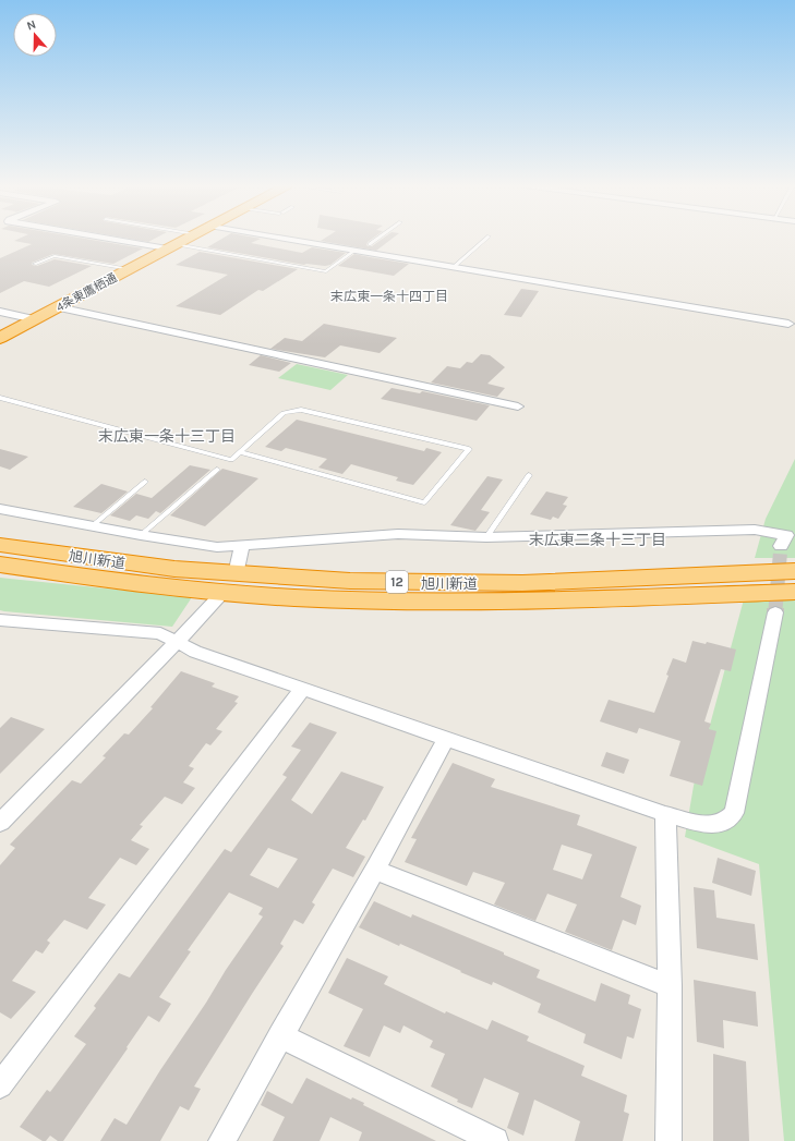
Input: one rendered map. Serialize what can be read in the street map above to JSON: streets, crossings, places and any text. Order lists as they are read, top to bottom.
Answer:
{
  "streets": {
    "highway": ["4条東鷹栖通", "旭川新道", "12"]
  },
  "districts": ["末広東一条十四丁目", "末広東一条十三丁目", "末広東二条十三丁目"],
  "north": "top"
}
